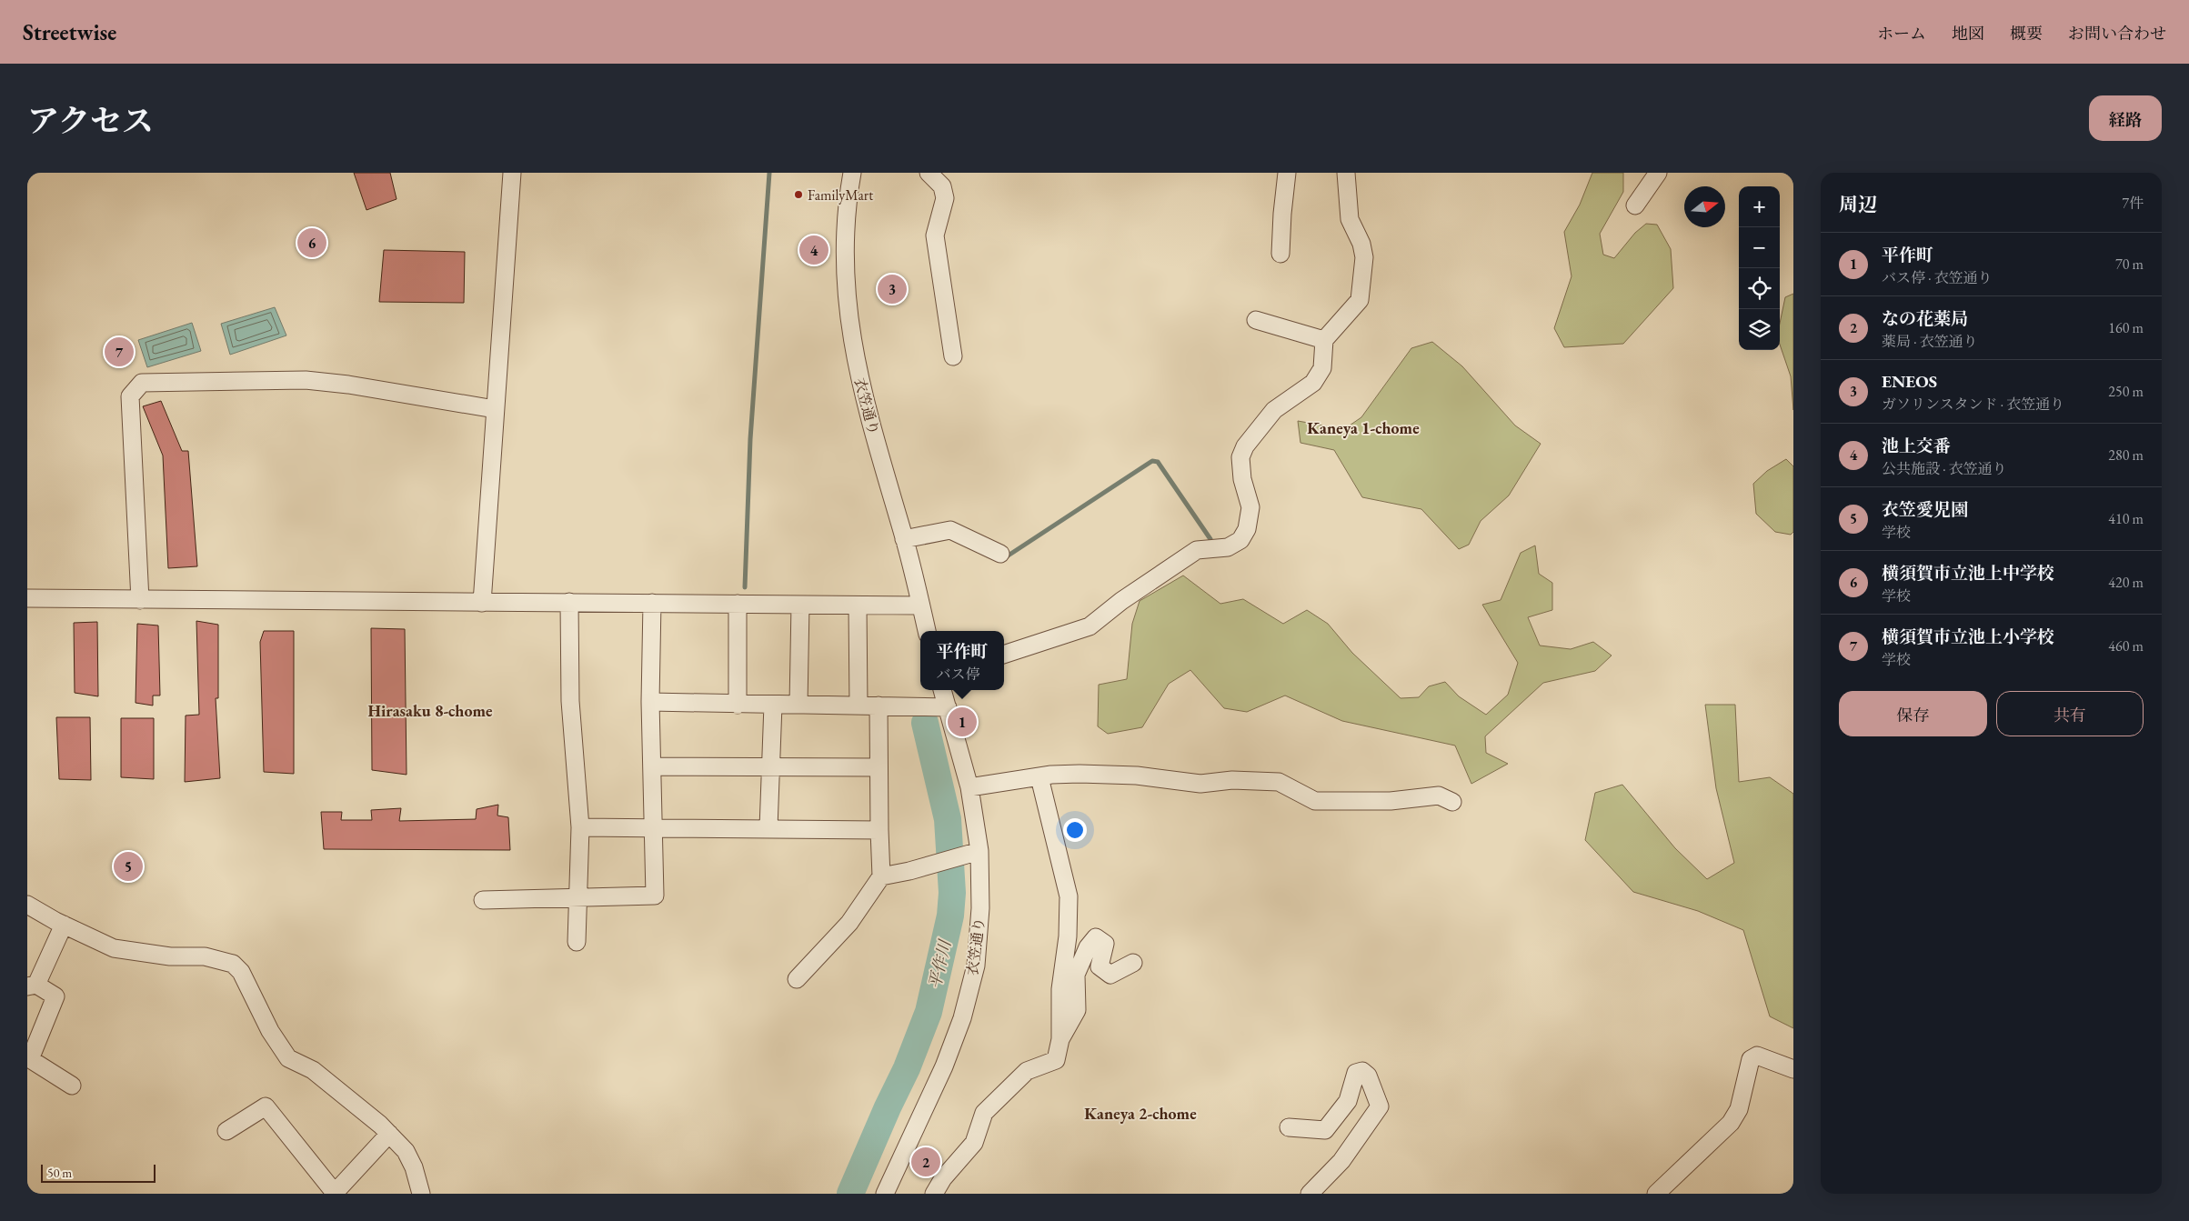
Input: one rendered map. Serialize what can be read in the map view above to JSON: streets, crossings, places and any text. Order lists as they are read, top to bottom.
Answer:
{
  "streets": {
    "street": ["衣笠通り"]
  },
  "districts": ["Kaneya 1-chome", "Hirasaku 8-chome", "Kaneya 2-chome"],
  "water": ["平作川"],
  "places": ["FamilyMart"],
  "scale_bar": "50 m",
  "north": "right",
  "page": {
    "header": "Streetwise",
    "nav": [
      "ホーム",
      "地図",
      "概要",
      "お問い合わせ"
    ],
    "title": "アクセス",
    "buttons": [
      "経路",
      ["保存", "共有"]
    ],
    "heading": ["周辺", "7件"],
    "map_buttons": ["+", "−"],
    "pins": [
      "6",
      "4",
      "3",
      "7",
      "1",
      "5",
      "2"
    ],
    "list": [
      {
        "mark": "1",
        "name": "平作町",
        "note": "バス停 · 衣笠通り",
        "value": "70 m"
      },
      {
        "mark": "2",
        "name": "なの花薬局",
        "note": "薬局 · 衣笠通り",
        "value": "160 m"
      },
      {
        "mark": "3",
        "name": "ENEOS",
        "note": "ガソリンスタンド · 衣笠通り",
        "value": "250 m"
      },
      {
        "mark": "4",
        "name": "池上交番",
        "note": "公共施設 · 衣笠通り",
        "value": "280 m"
      },
      {
        "mark": "5",
        "name": "衣笠愛児園",
        "note": "学校",
        "value": "410 m"
      },
      {
        "mark": "6",
        "name": "横須賀市立池上中学校",
        "note": "学校",
        "value": "420 m"
      },
      {
        "mark": "7",
        "name": "横須賀市立池上小学校",
        "note": "学校",
        "value": "460 m"
      }
    ],
    "popup": ["平作町", "バス停"],
    "scale": "50 m"
  }
}
